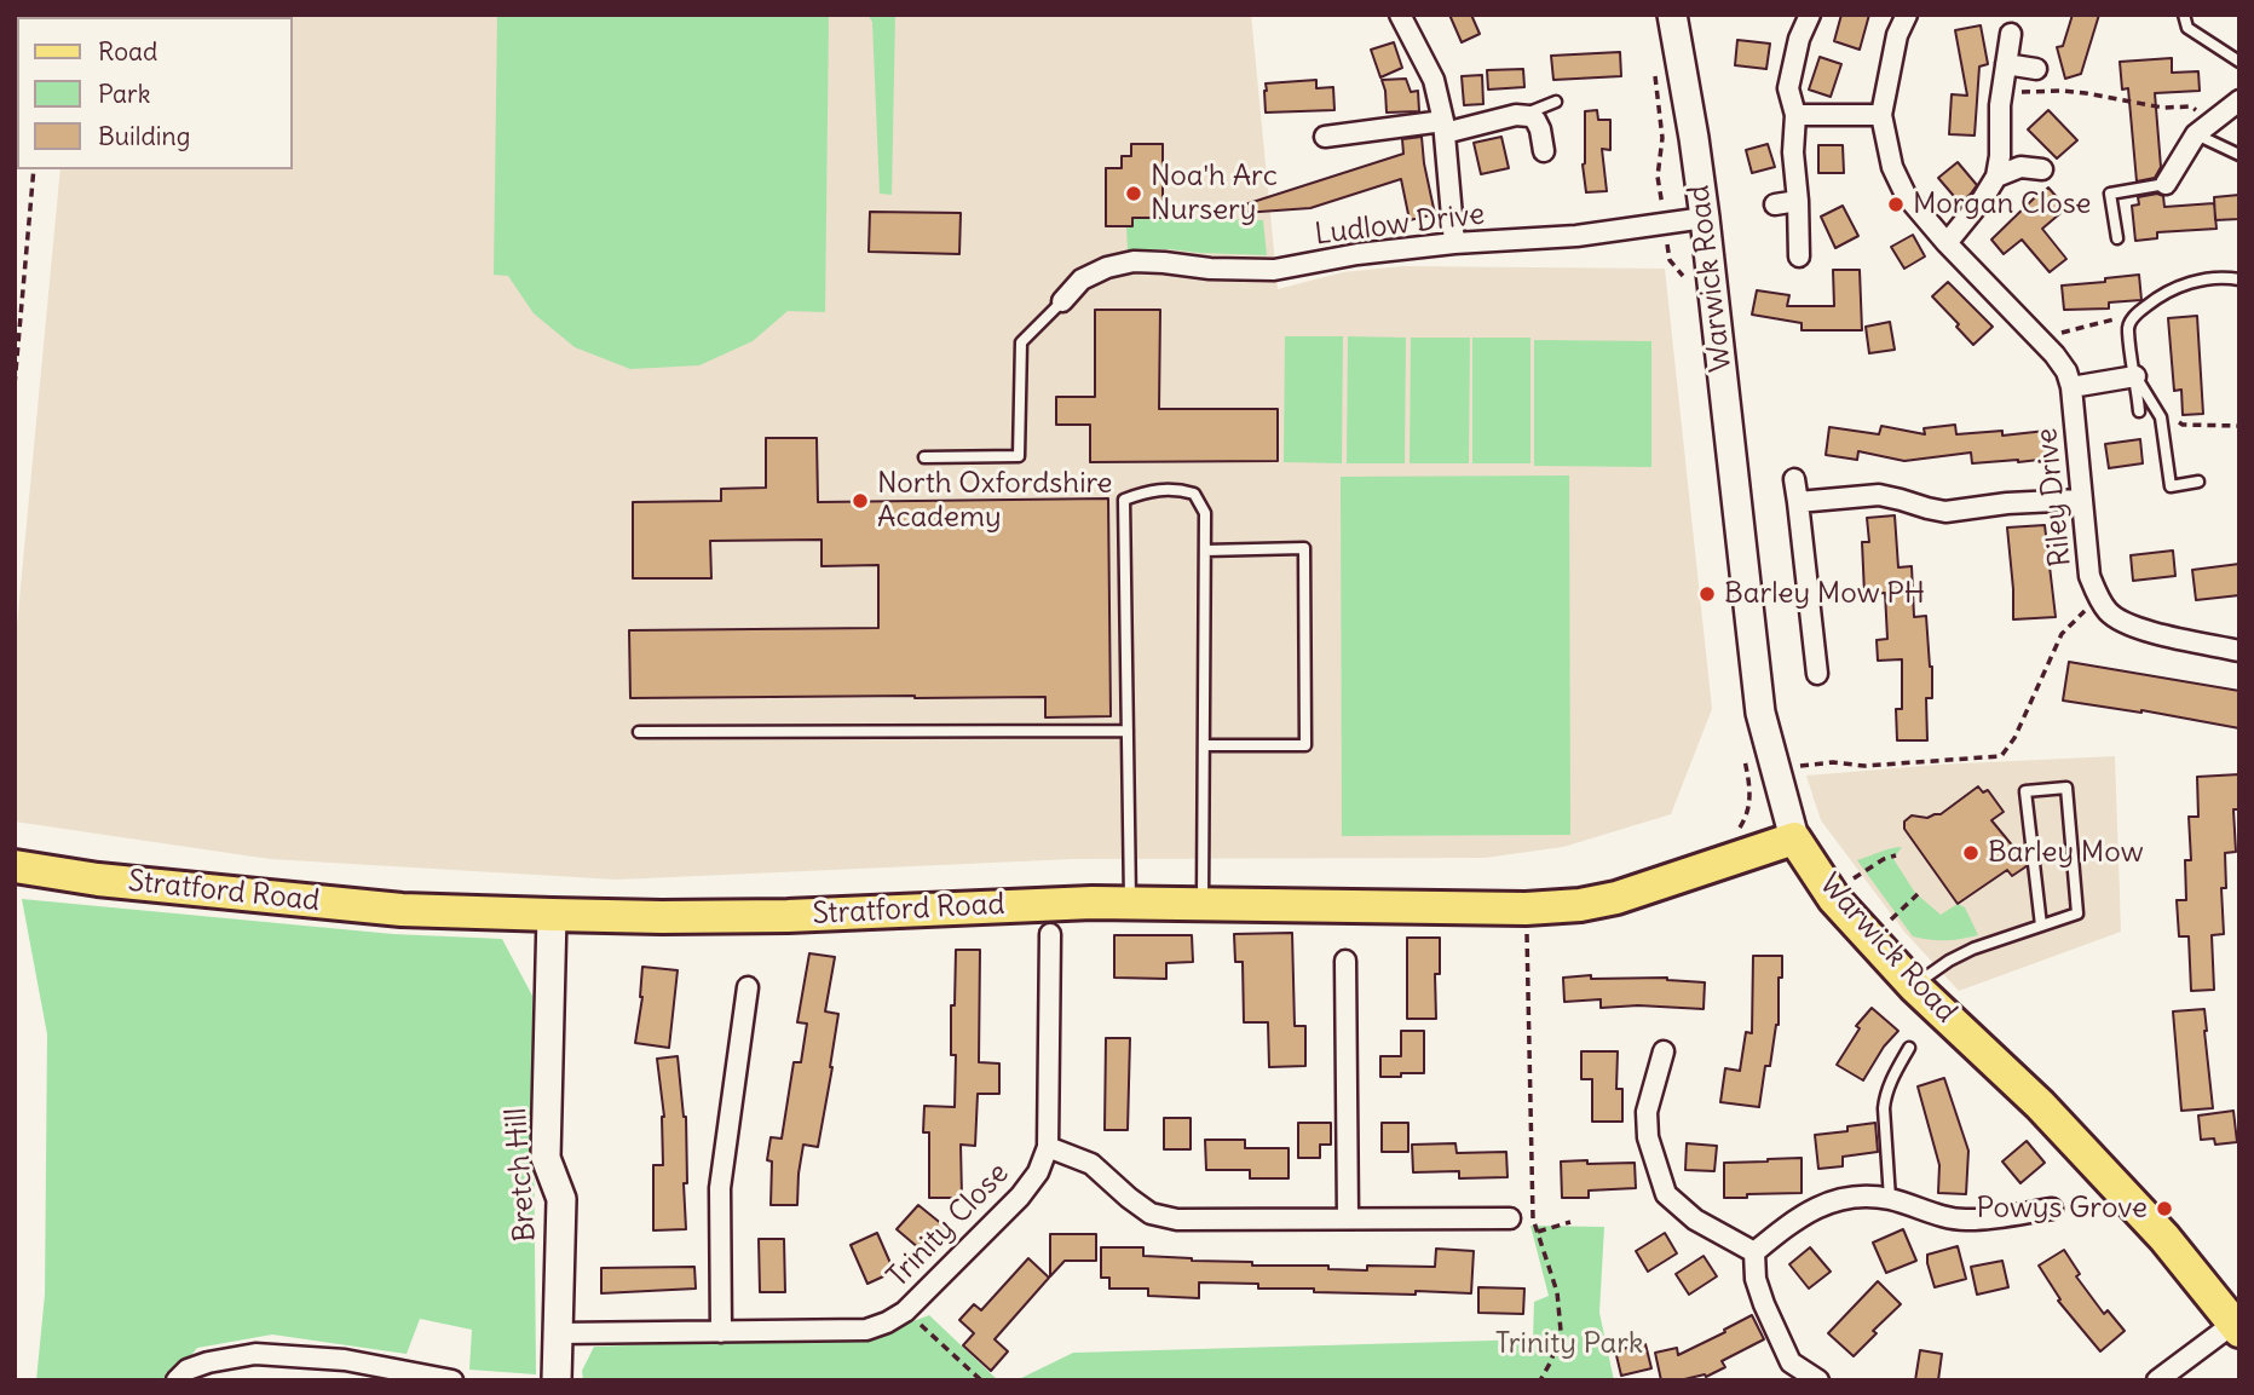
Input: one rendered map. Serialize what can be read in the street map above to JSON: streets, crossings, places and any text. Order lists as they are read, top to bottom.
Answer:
{
  "streets": {
    "main road": ["Warwick Road", "Stratford Road", "Bretch Hill"],
    "street": ["Ludlow Drive", "Riley Drive", "Trinity Close"]
  },
  "crossings": [
    ["Ludlow Drive", "Warwick Road"],
    ["Warwick Road", "Stratford Road"],
    ["Stratford Road", "Bretch Hill"],
    ["Bretch Hill", "Trinity Close"]
  ],
  "parks": ["Trinity Park"],
  "places": [
    "Noa'h Arc Nursery",
    "Morgan Close",
    "North Oxfordshire Academy",
    "Barley Mow PH",
    "Barley Mow",
    "Powys Grove"
  ],
  "legend": ["Road", "Park", "Building"]
}
